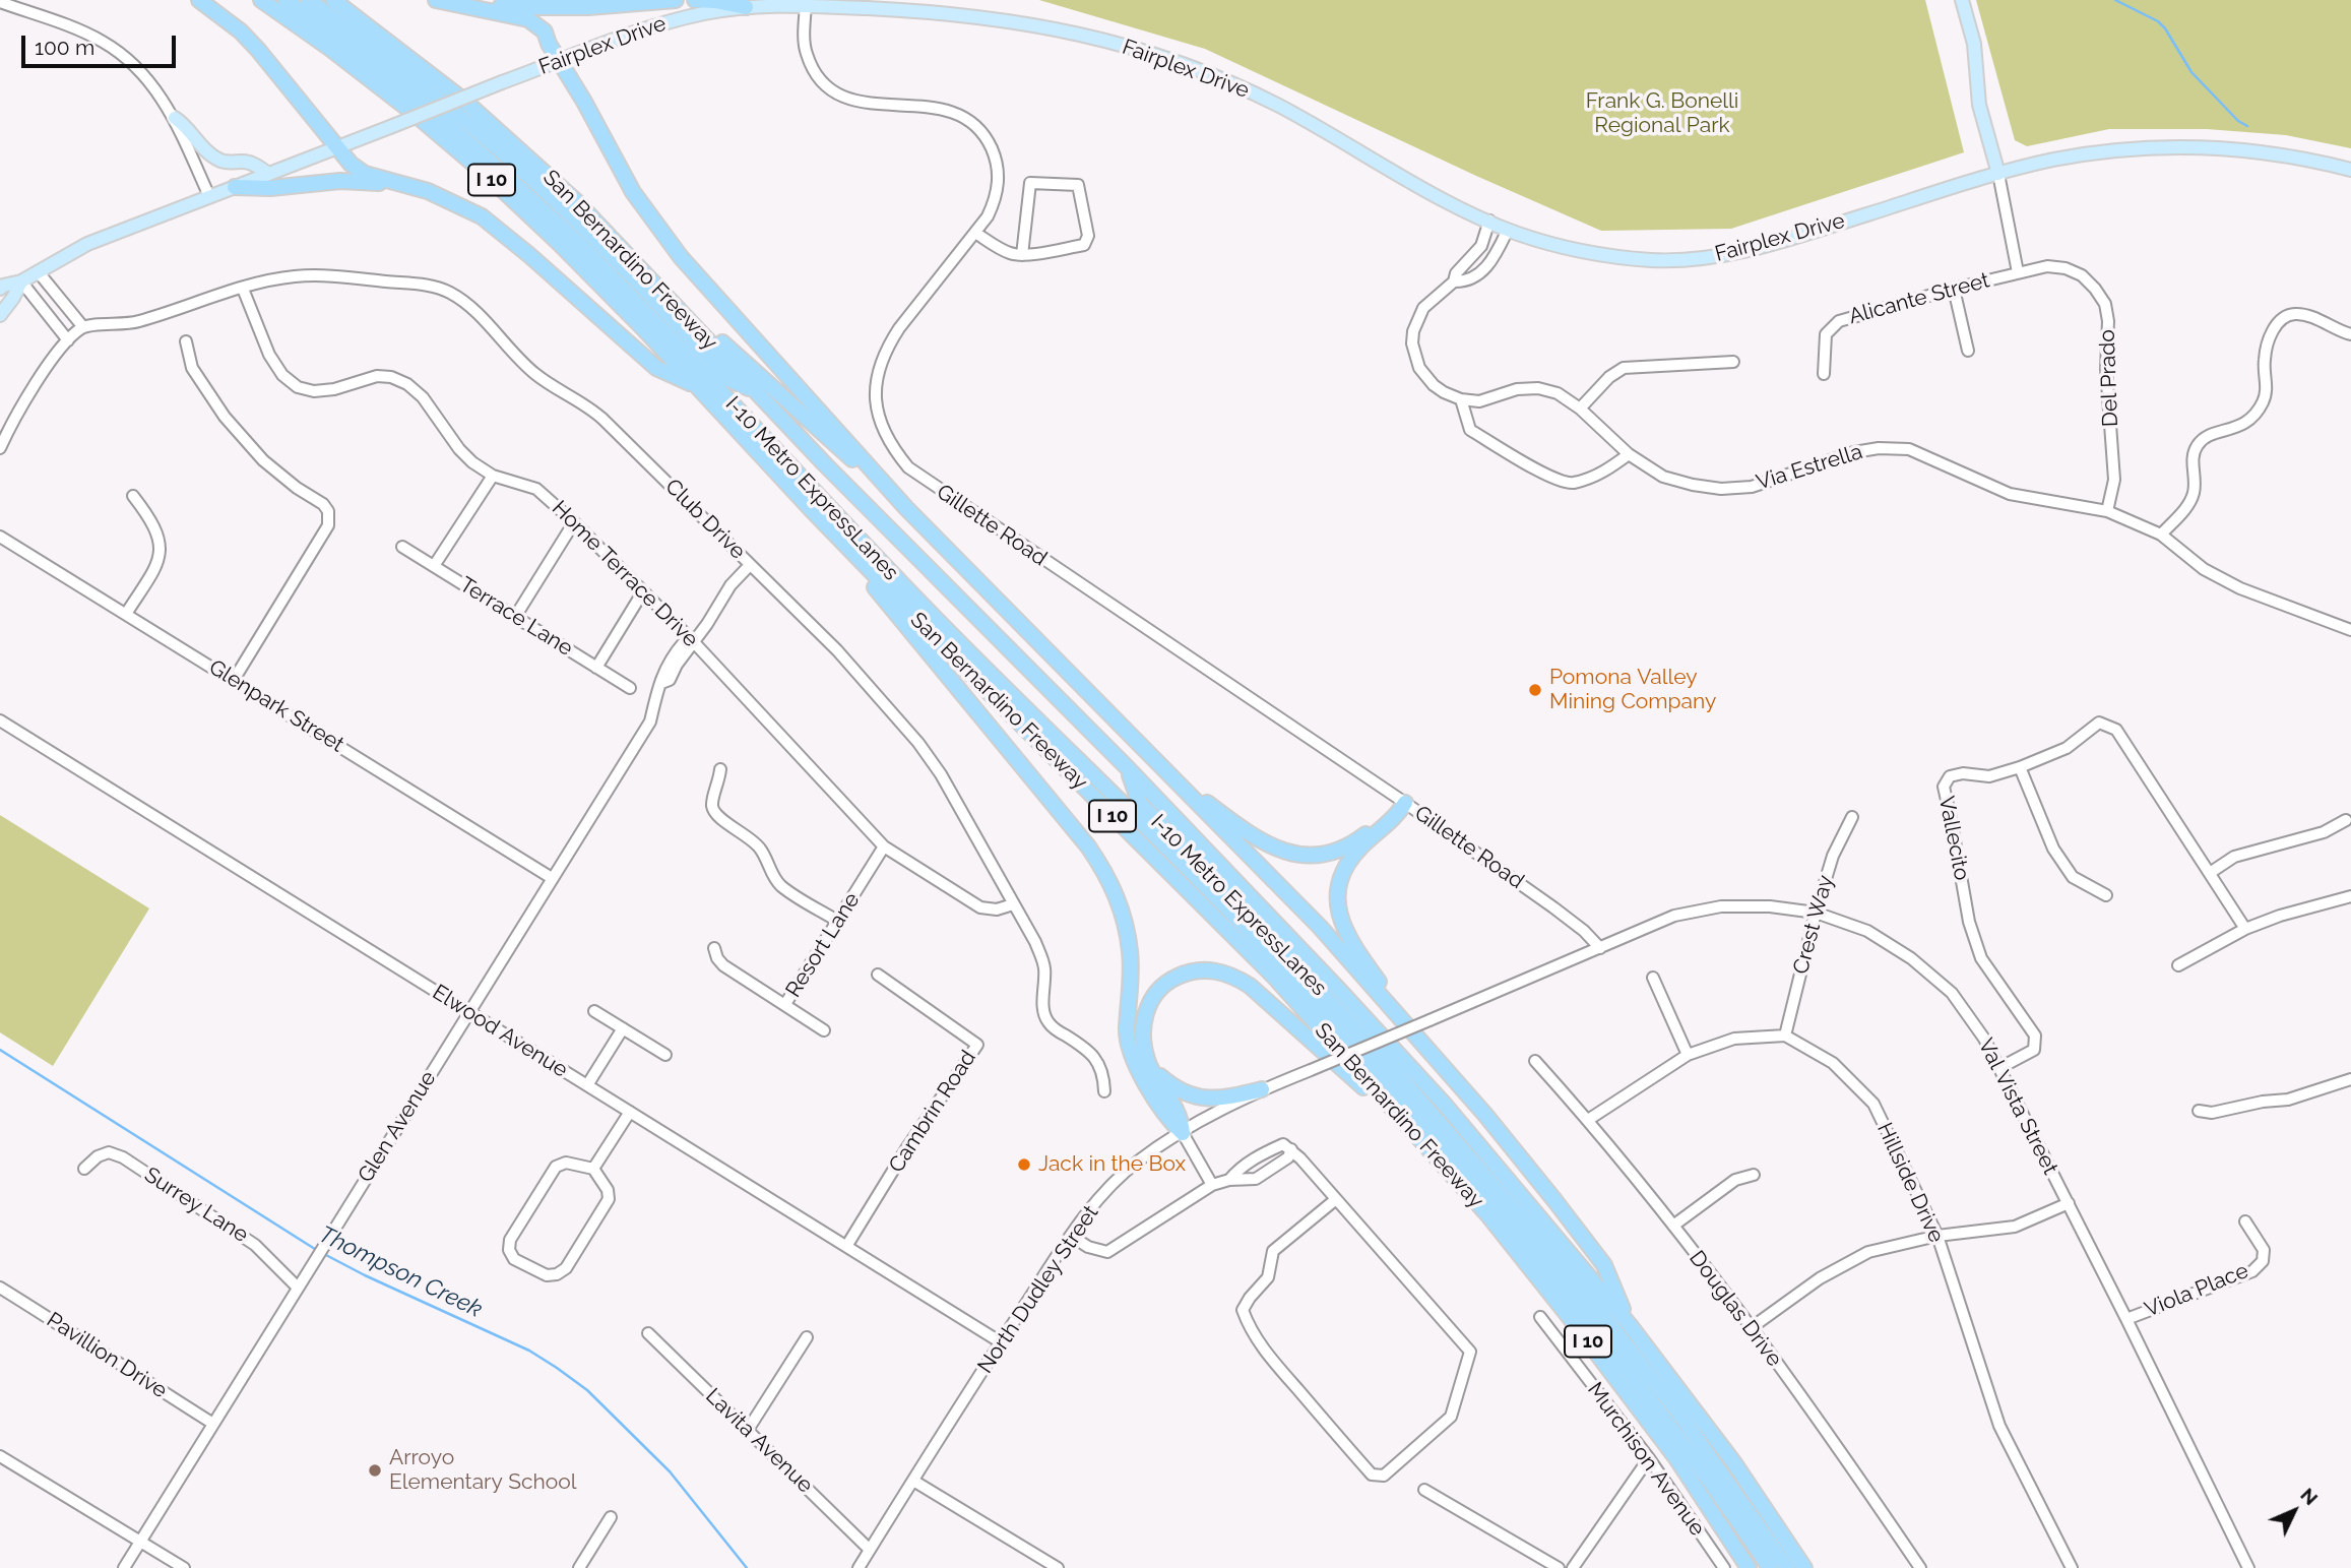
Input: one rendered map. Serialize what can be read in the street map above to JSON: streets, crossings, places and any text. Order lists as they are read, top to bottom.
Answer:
{
  "streets": {
    "highway": ["I 10", "San Bernardino Freeway", "I-10 Metro ExpressLanes"],
    "main road": ["Fairplex Drive"],
    "street": [
      "Alicante Street",
      "Del Prado",
      "Via Estrella",
      "Club Drive",
      "Gillette Road",
      "Home Terrace Drive",
      "Terrace Lane",
      "Glenpark Street",
      "Vallecito",
      "Crest Way",
      "Resort Lane",
      "Elwood Avenue",
      "Val Vista Street",
      "Cambrin Road",
      "Glen Avenue",
      "Hillside Drive",
      "Surrey Lane",
      "North Dudley Street",
      "Viola Place",
      "Douglas Drive",
      "Pavillion Drive",
      "Lavita Avenue",
      "Murchison Avenue"
    ]
  },
  "crossings": [
    ["Fairplex Drive", "Gillette Road"],
    ["San Bernardino Freeway", "I-10 Metro ExpressLanes"],
    ["Alicante Street", "Del Prado"],
    ["Del Prado", "Via Estrella"],
    ["Club Drive", "Home Terrace Drive"],
    ["Club Drive", "Glen Avenue"],
    ["Gillette Road", "Val Vista Street"],
    ["Gillette Road", "North Dudley Street"],
    ["Home Terrace Drive", "Resort Lane"],
    ["Home Terrace Drive", "Glen Avenue"],
    ["Glenpark Street", "Glen Avenue"],
    ["Vallecito", "Val Vista Street"],
    ["Crest Way", "Val Vista Street"],
    ["Crest Way", "Hillside Drive"],
    ["Elwood Avenue", "Cambrin Road"],
    ["Elwood Avenue", "Glen Avenue"],
    ["Elwood Avenue", "North Dudley Street"],
    ["Val Vista Street", "North Dudley Street"],
    ["Val Vista Street", "Viola Place"],
    ["Glen Avenue", "Surrey Lane"],
    ["Glen Avenue", "Pavillion Drive"],
    ["North Dudley Street", "Lavita Avenue"]
  ],
  "water": ["Thompson Creek"],
  "parks": ["Frank G. Bonelli Regional Park"],
  "places": ["Pomona Valley Mining Company", "Jack in the Box", "Arroyo Elementary School"],
  "scale_bar": "100 m",
  "north": "top right"
}
